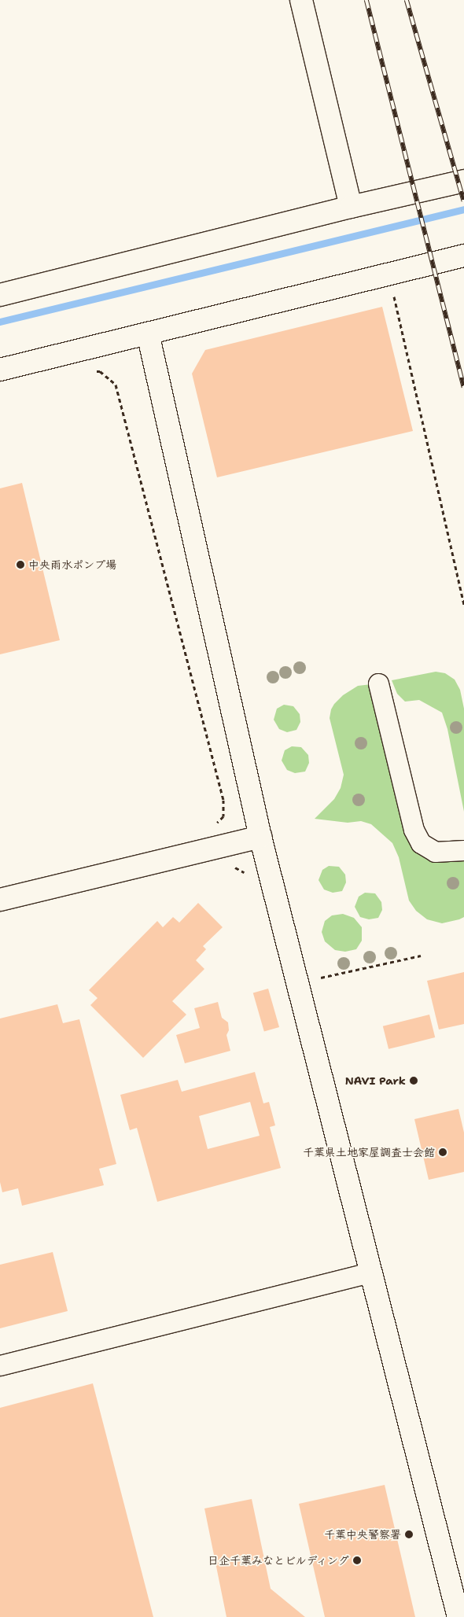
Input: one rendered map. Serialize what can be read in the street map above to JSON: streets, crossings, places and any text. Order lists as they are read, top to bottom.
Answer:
{
  "places": [
    "中央雨水ポンプ場",
    "NAVI Park",
    "千葉県土地家屋調査士会館",
    "千葉中央警察署",
    "日企千葉みなとビルディング"
  ]
}
